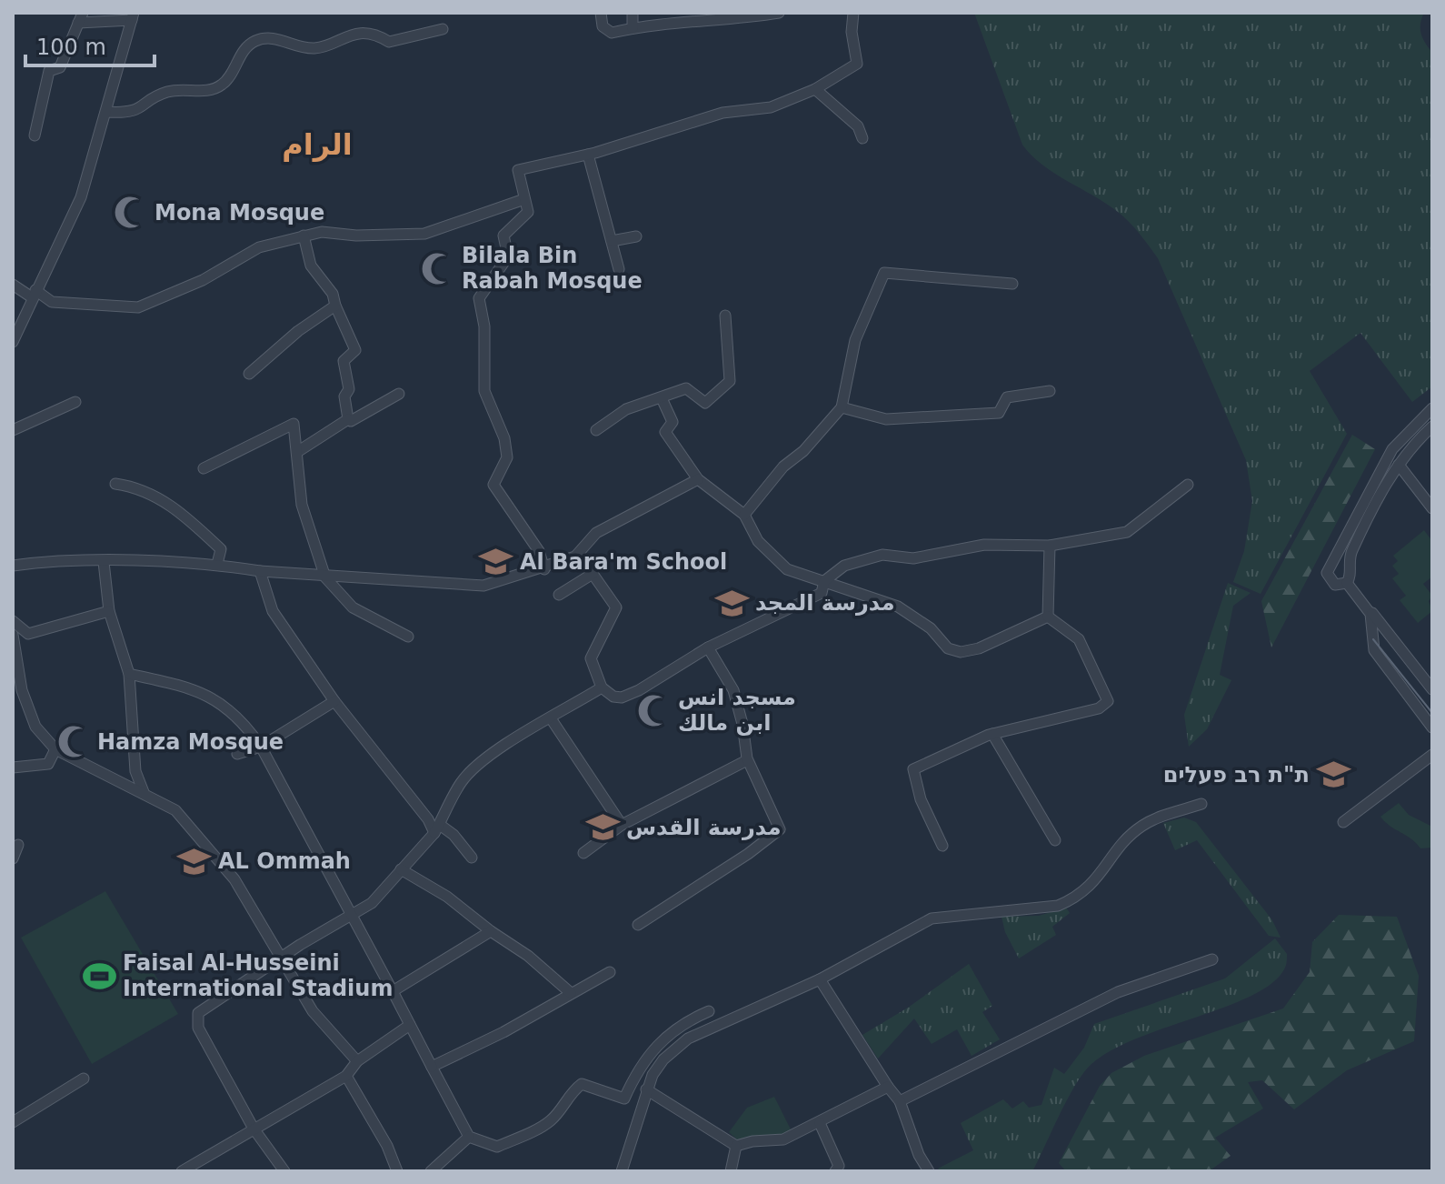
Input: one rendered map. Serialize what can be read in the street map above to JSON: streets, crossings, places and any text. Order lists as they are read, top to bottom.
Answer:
{
  "districts": ["الرام"],
  "places": {
    "mosque": [
      "Mona Mosque",
      "Bilala Bin Rabah Mosque",
      "مسجد انس ابن مالك",
      "Hamza Mosque"
    ],
    "school or university": [
      "Al Bara'm School",
      "مدرسة المجد",
      "ת\"ת רב פעלים",
      "مدرسة القدس",
      "AL Ommah"
    ],
    "sports": ["Faisal Al-Husseini International Stadium"]
  },
  "scale_bar": "100 m"
}
